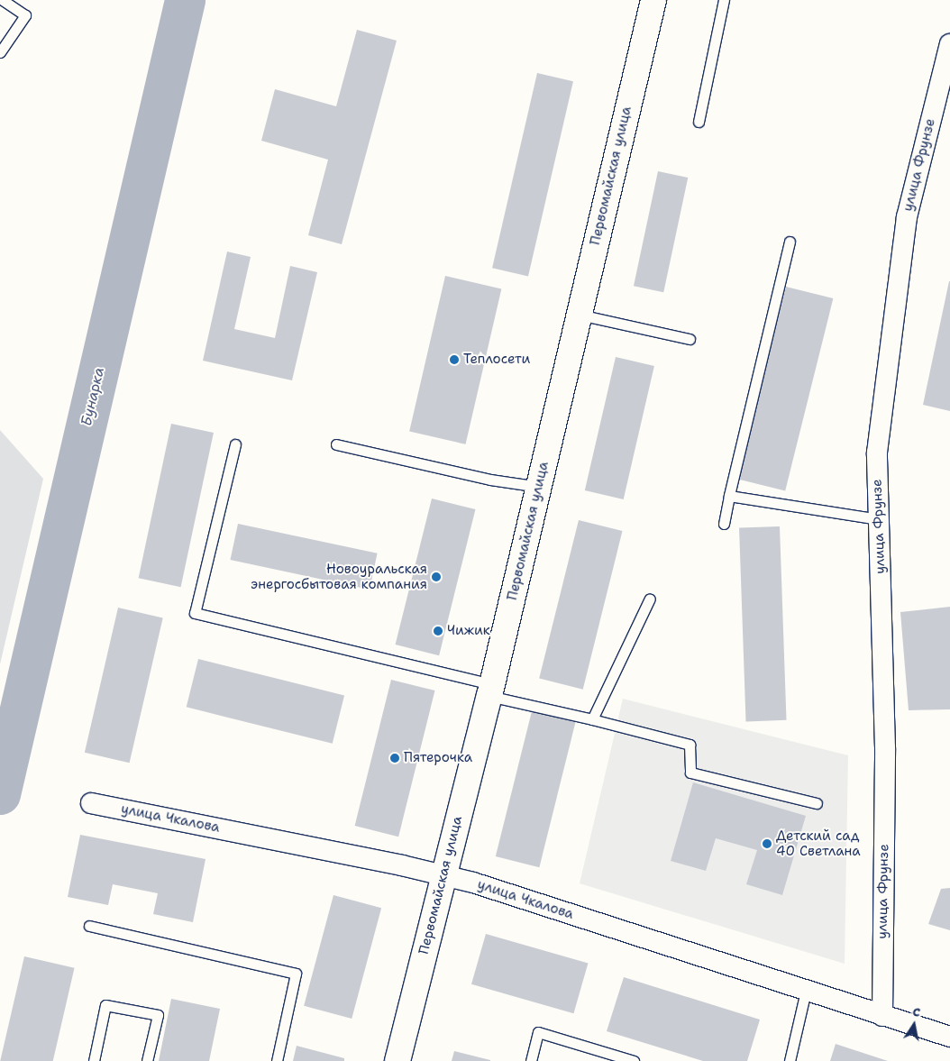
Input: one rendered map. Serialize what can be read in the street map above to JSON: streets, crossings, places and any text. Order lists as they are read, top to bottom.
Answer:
{
  "streets": {
    "main road": ["Первомайская улица"],
    "street": ["улица Фрунзе", "улица Чкалова"]
  },
  "crossings": [
    ["улица Фрунзе", "улица Чкалова"],
    ["Первомайская улица", "улица Чкалова"]
  ],
  "water": ["Бунарка"],
  "places": [
    "Теплосети",
    "Новоуральская энергосбытовая компания",
    "Чижик",
    "Пятерочка",
    "Детский сад 40 Светлана"
  ],
  "north": "top"
}
